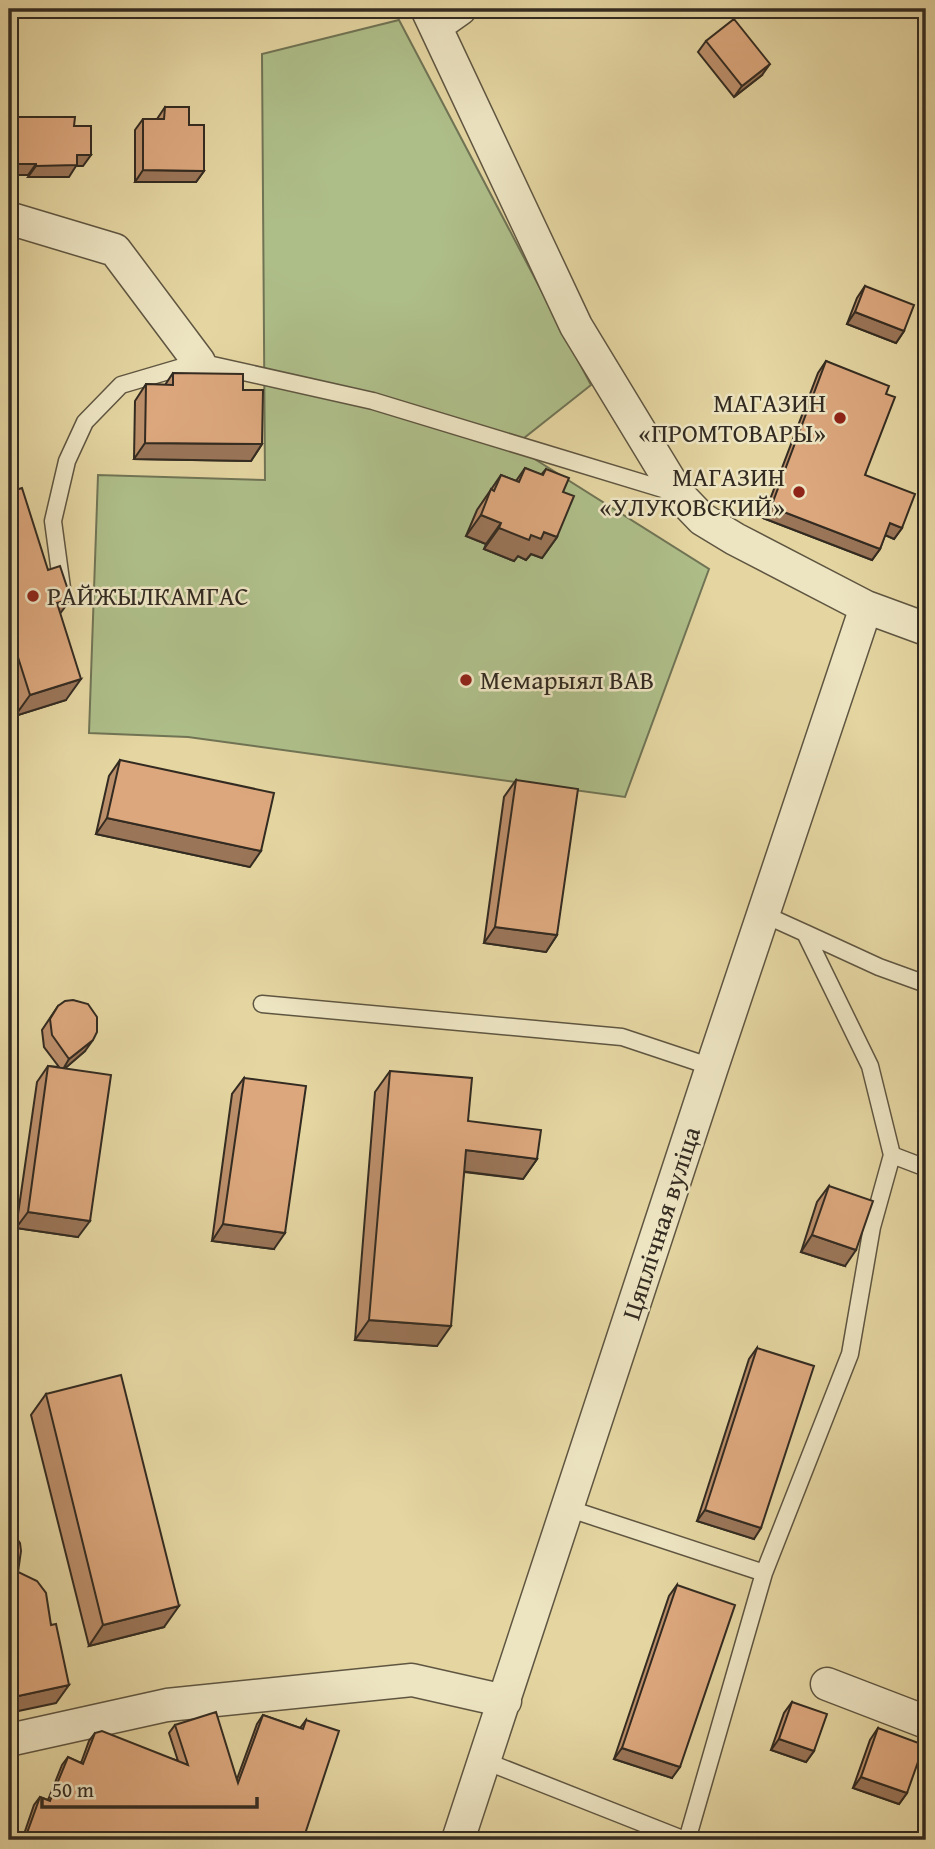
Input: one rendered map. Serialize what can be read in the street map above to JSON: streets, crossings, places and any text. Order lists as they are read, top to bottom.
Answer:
{
  "streets": {
    "street": ["Цяплічная вуліца"]
  },
  "places": [
    "МАГАЗИН «ПРОМТОВАРЫ»",
    "МАГАЗИН «УЛУКОВСКИЙ»",
    "РАЙЖЫЛКАМГАС",
    "Мемарыял ВАВ"
  ],
  "scale_bar": "50 m"
}
